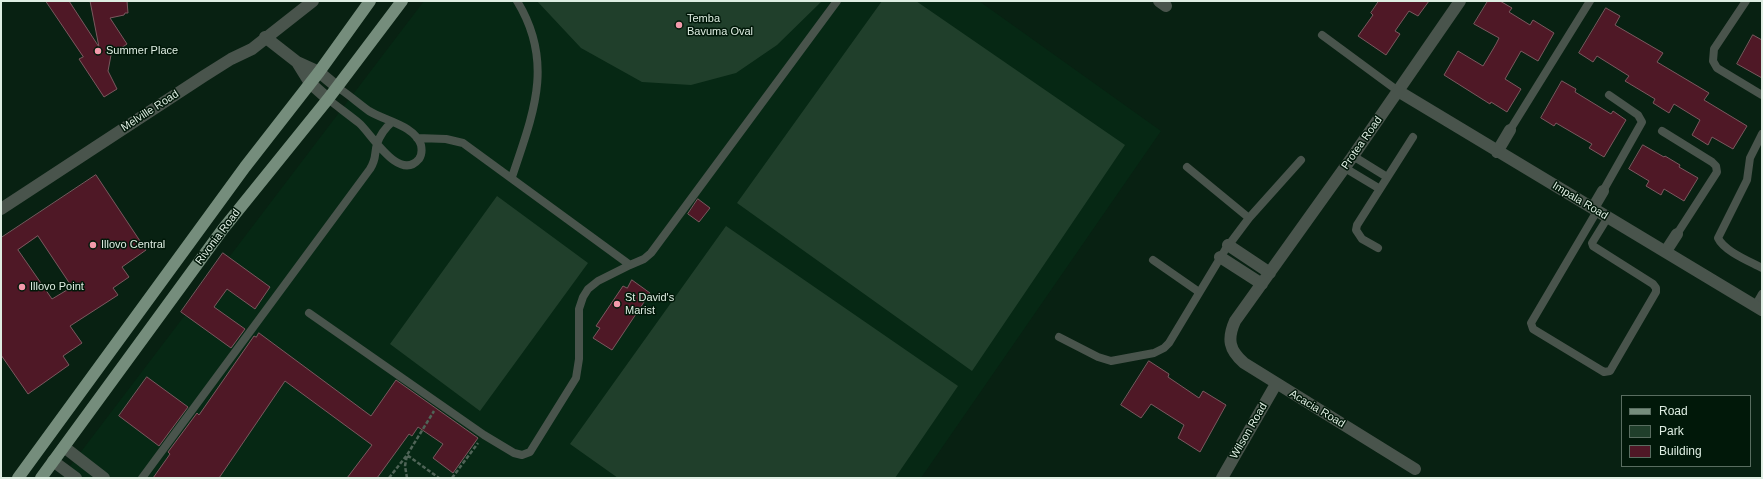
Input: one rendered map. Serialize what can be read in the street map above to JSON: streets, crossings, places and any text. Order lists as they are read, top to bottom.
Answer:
{
  "streets": {
    "main road": ["Rivonia Road"],
    "street": [
      "Melville Road",
      "Protea Road",
      "Impala Road",
      "Acacia Road",
      "Wilson Road"
    ]
  },
  "crossings": [
    ["Protea Road", "Impala Road"],
    ["Protea Road", "Acacia Road"],
    ["Acacia Road", "Wilson Road"]
  ],
  "places": [
    "Temba Bavuma Oval",
    "Summer Place",
    "Illovo Central",
    "Illovo Point",
    "St David's Marist"
  ],
  "legend": ["Road", "Park", "Building"]
}
